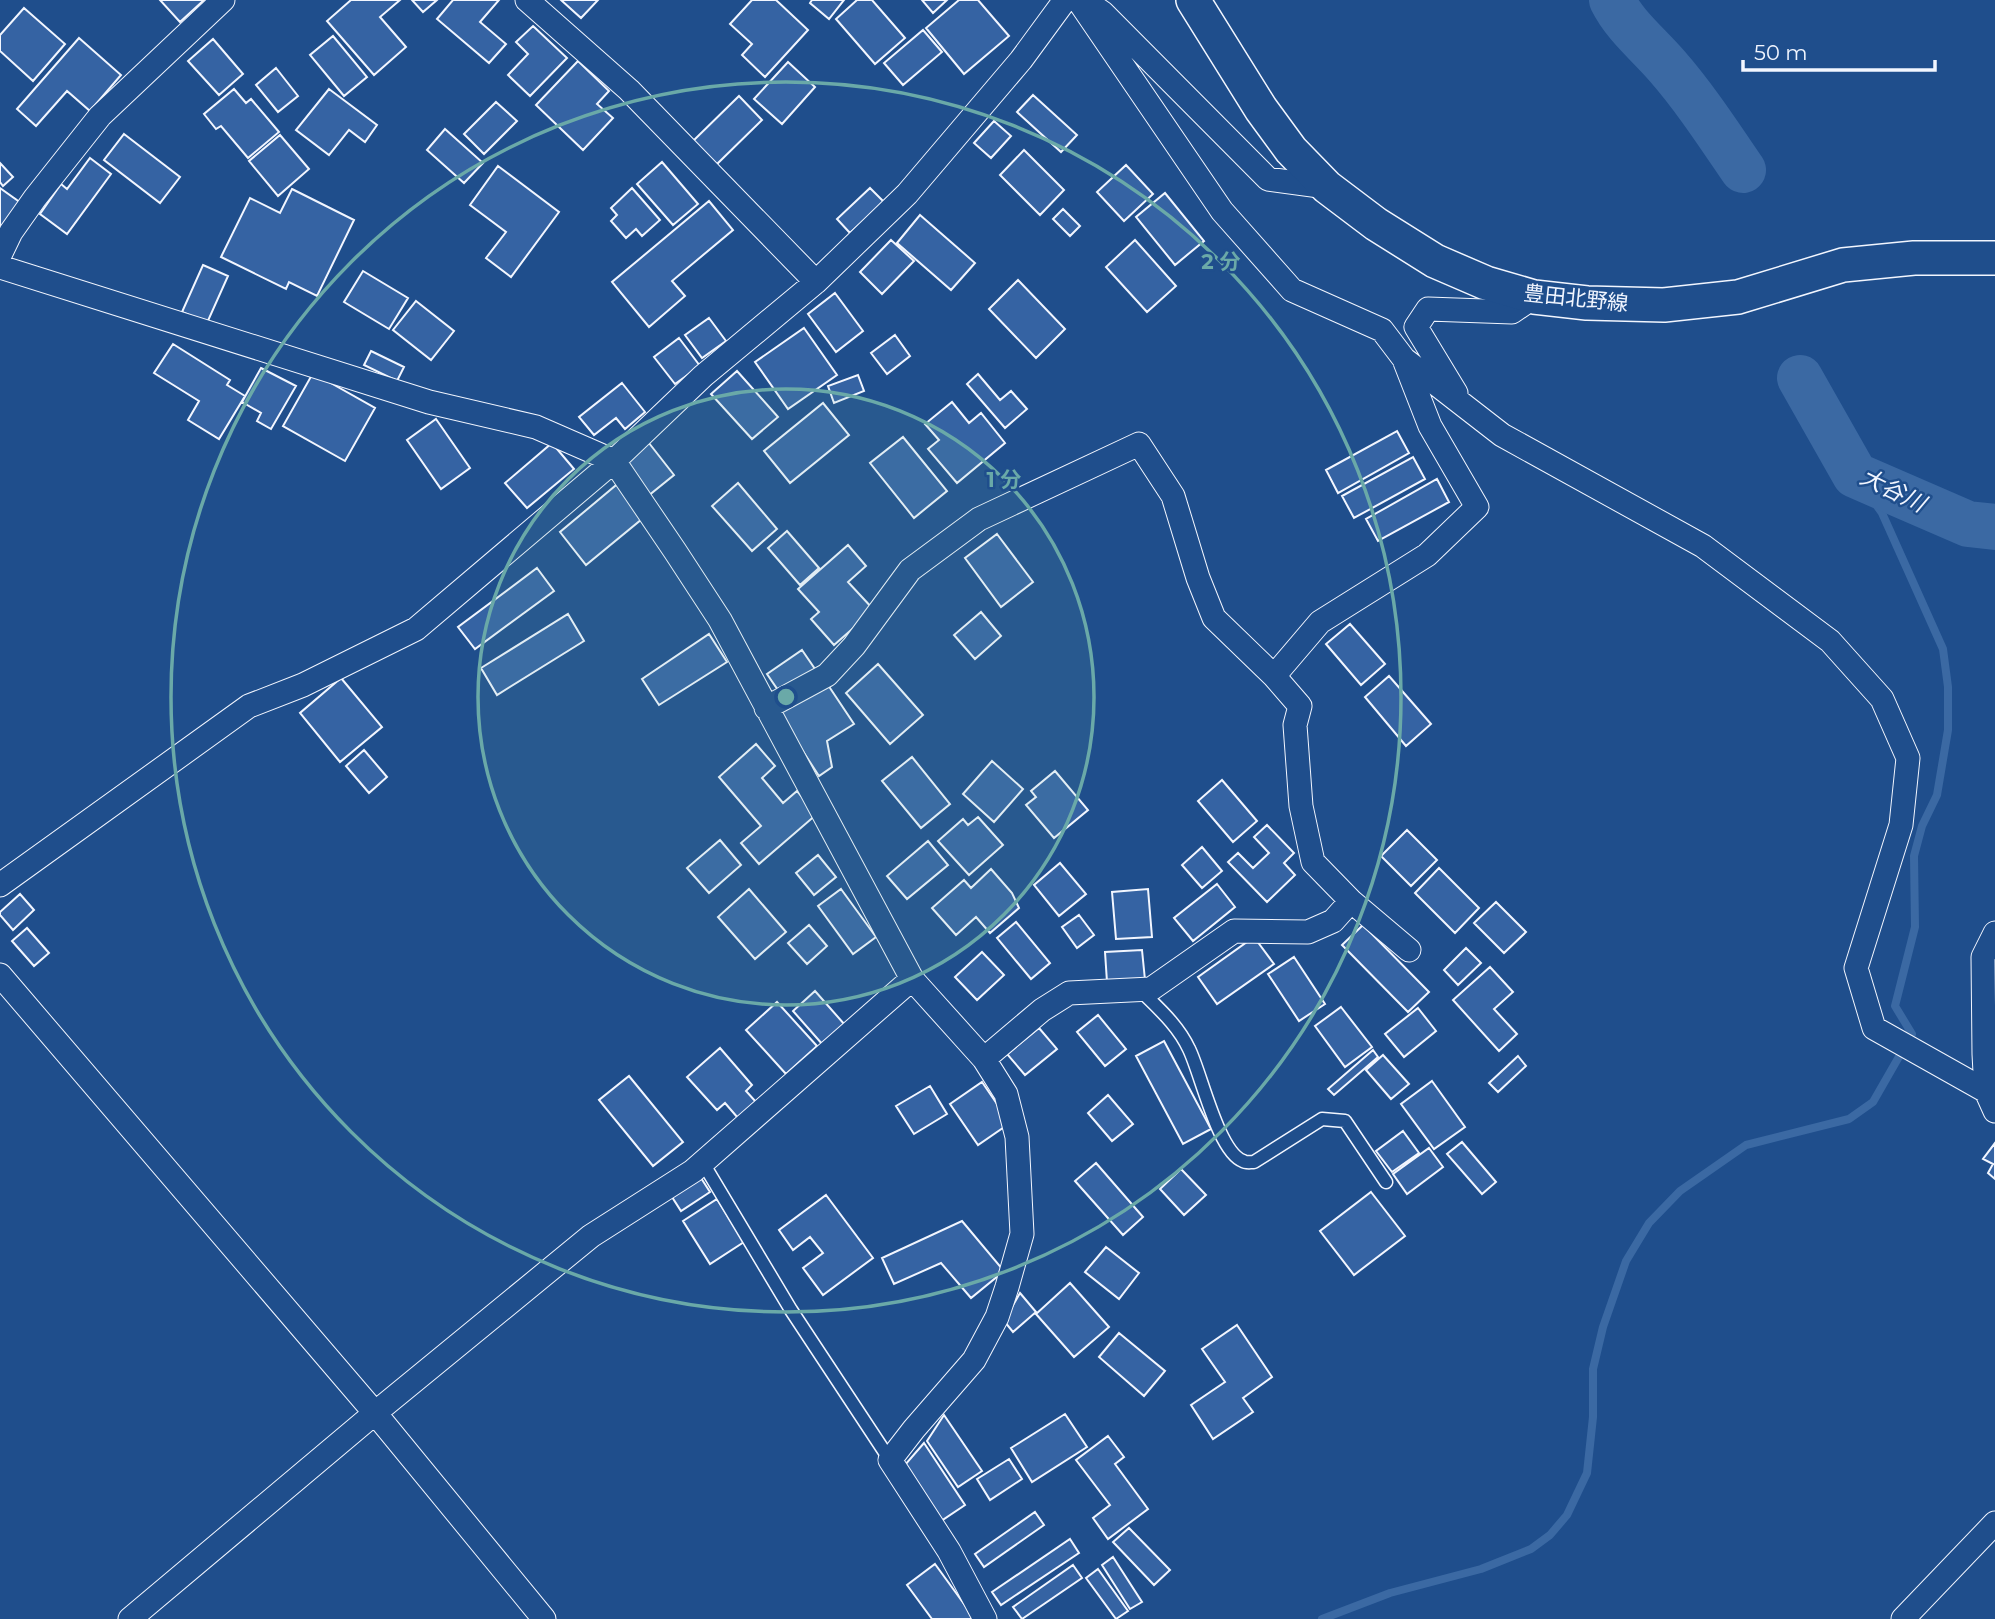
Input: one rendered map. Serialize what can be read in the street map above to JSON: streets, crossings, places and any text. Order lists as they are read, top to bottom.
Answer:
{
  "streets": {
    "main road": ["豊田北野線"]
  },
  "water": ["大谷川"],
  "scale_bar": "50 m",
  "rings": ["2 分", "1 分"]
}
